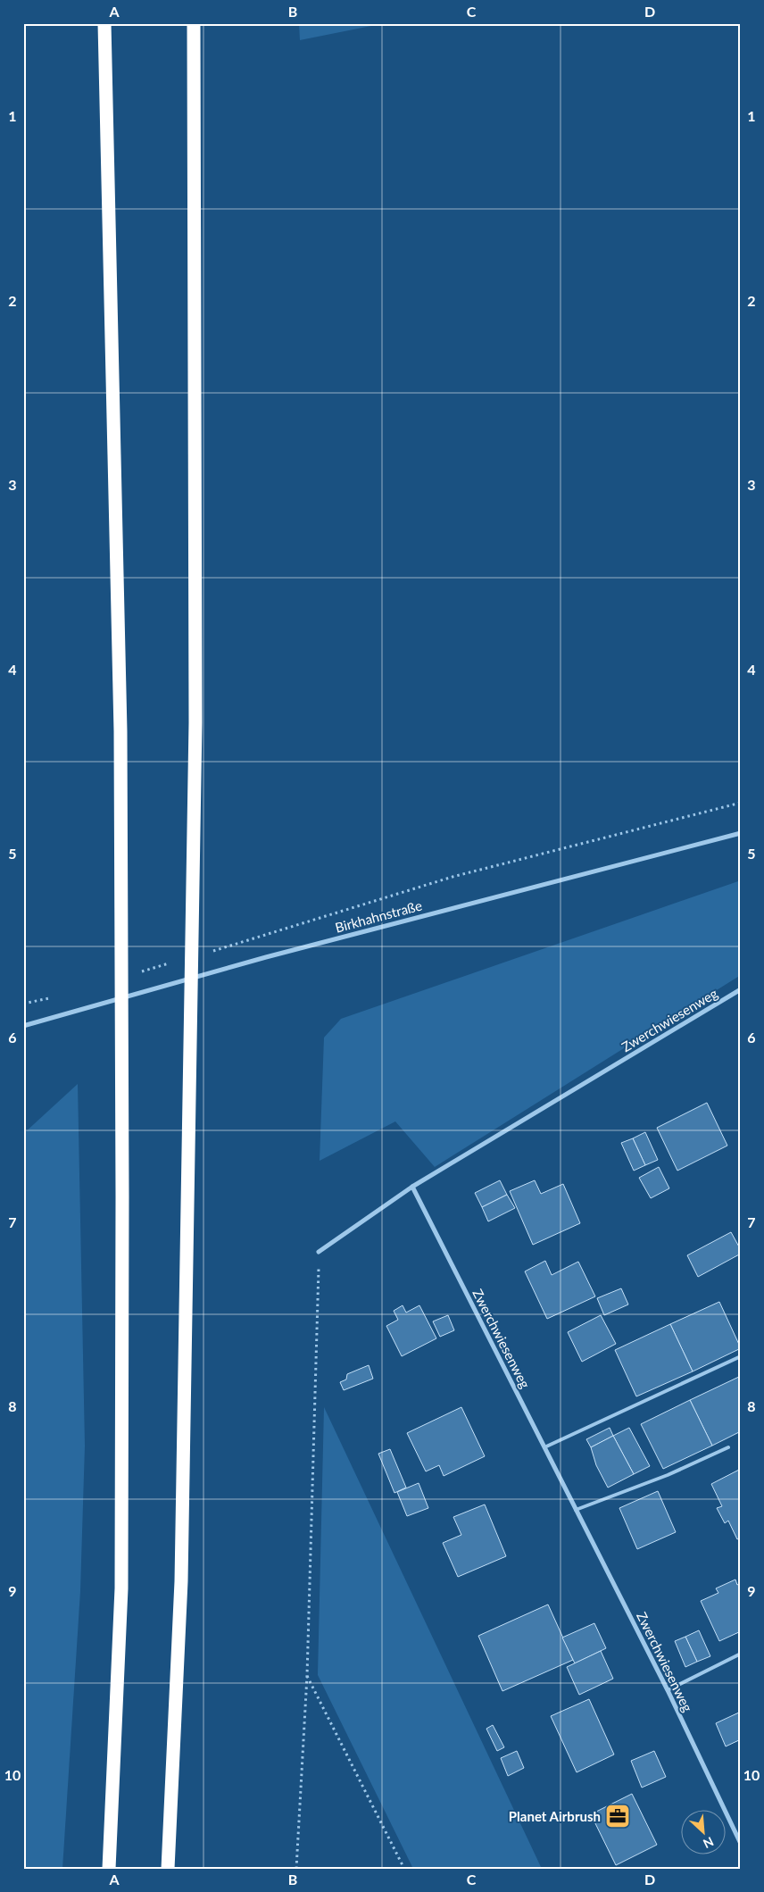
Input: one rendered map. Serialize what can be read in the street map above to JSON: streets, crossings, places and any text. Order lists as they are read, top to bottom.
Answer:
{
  "streets": {
    "street": ["Birkhahnstraße", "Zwerchwiesenweg"]
  },
  "places": {
    "office": ["Planet Airbrush"]
  },
  "north": "bottom right",
  "grid": {
    "columns": [
      "A",
      "B",
      "C",
      "D"
    ],
    "rows": [
      "1",
      "2",
      "3",
      "4",
      "5",
      "6",
      "7",
      "8",
      "9",
      "10"
    ]
  }
}
